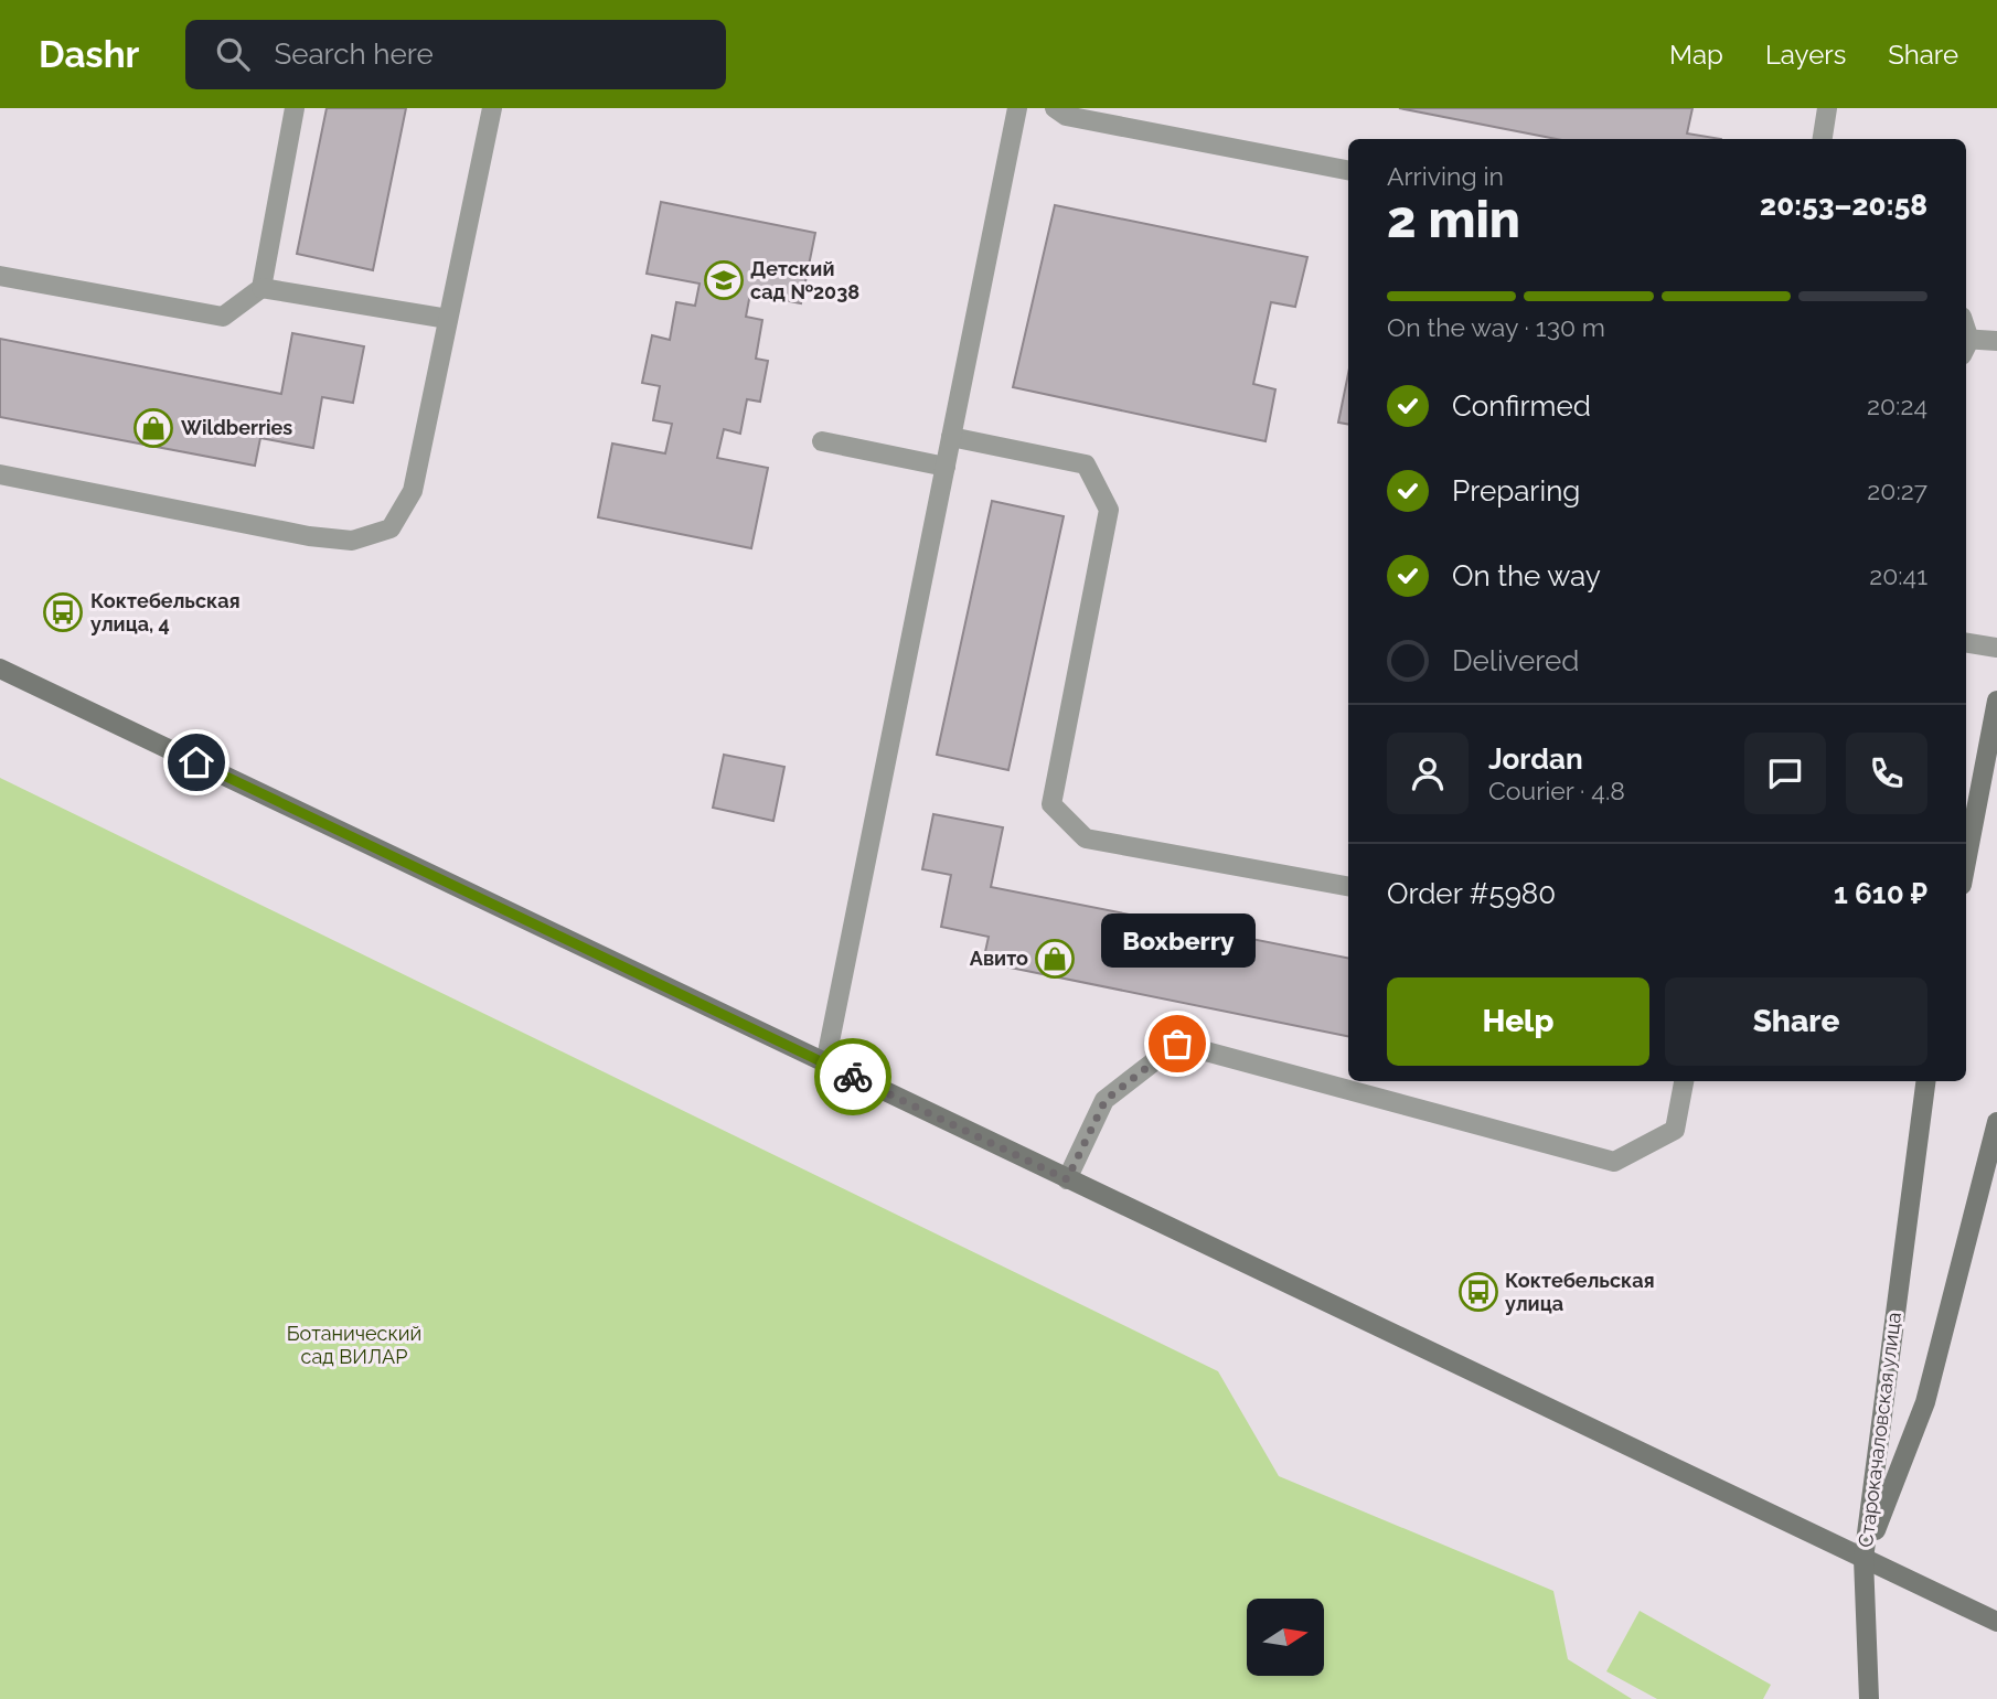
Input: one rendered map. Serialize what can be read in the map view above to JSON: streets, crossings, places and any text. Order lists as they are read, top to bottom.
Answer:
{
  "streets": {
    "street": ["Старокачаловская улица"]
  },
  "parks": ["Ботанический сад ВИЛАР"],
  "places": {
    "school or university": ["Детский сад №2038"],
    "shop": ["Wildberries", "Авито"],
    "bus stop": ["Коктебельская улица, 4", "Коктебельская улица"],
    "other": ["Boxberry"]
  },
  "north": "right",
  "page": {
    "header": "Dashr",
    "search": "Search here",
    "nav": ["Map", "Layers", "Share"],
    "heading": ["2 min", "Arriving in", "20:53–20:58"],
    "panel": [
      "Jordan",
      "Courier · 4.8",
      "Order #5980",
      "1 610 ₽"
    ],
    "bar": "On the way · 130 m",
    "list": [
      ["Confirmed", "20:24"],
      ["Preparing", "20:27"],
      ["On the way", "20:41"],
      "Delivered"
    ],
    "bubble": "Boxberry",
    "buttons": ["Help", "Share"]
  }
}
